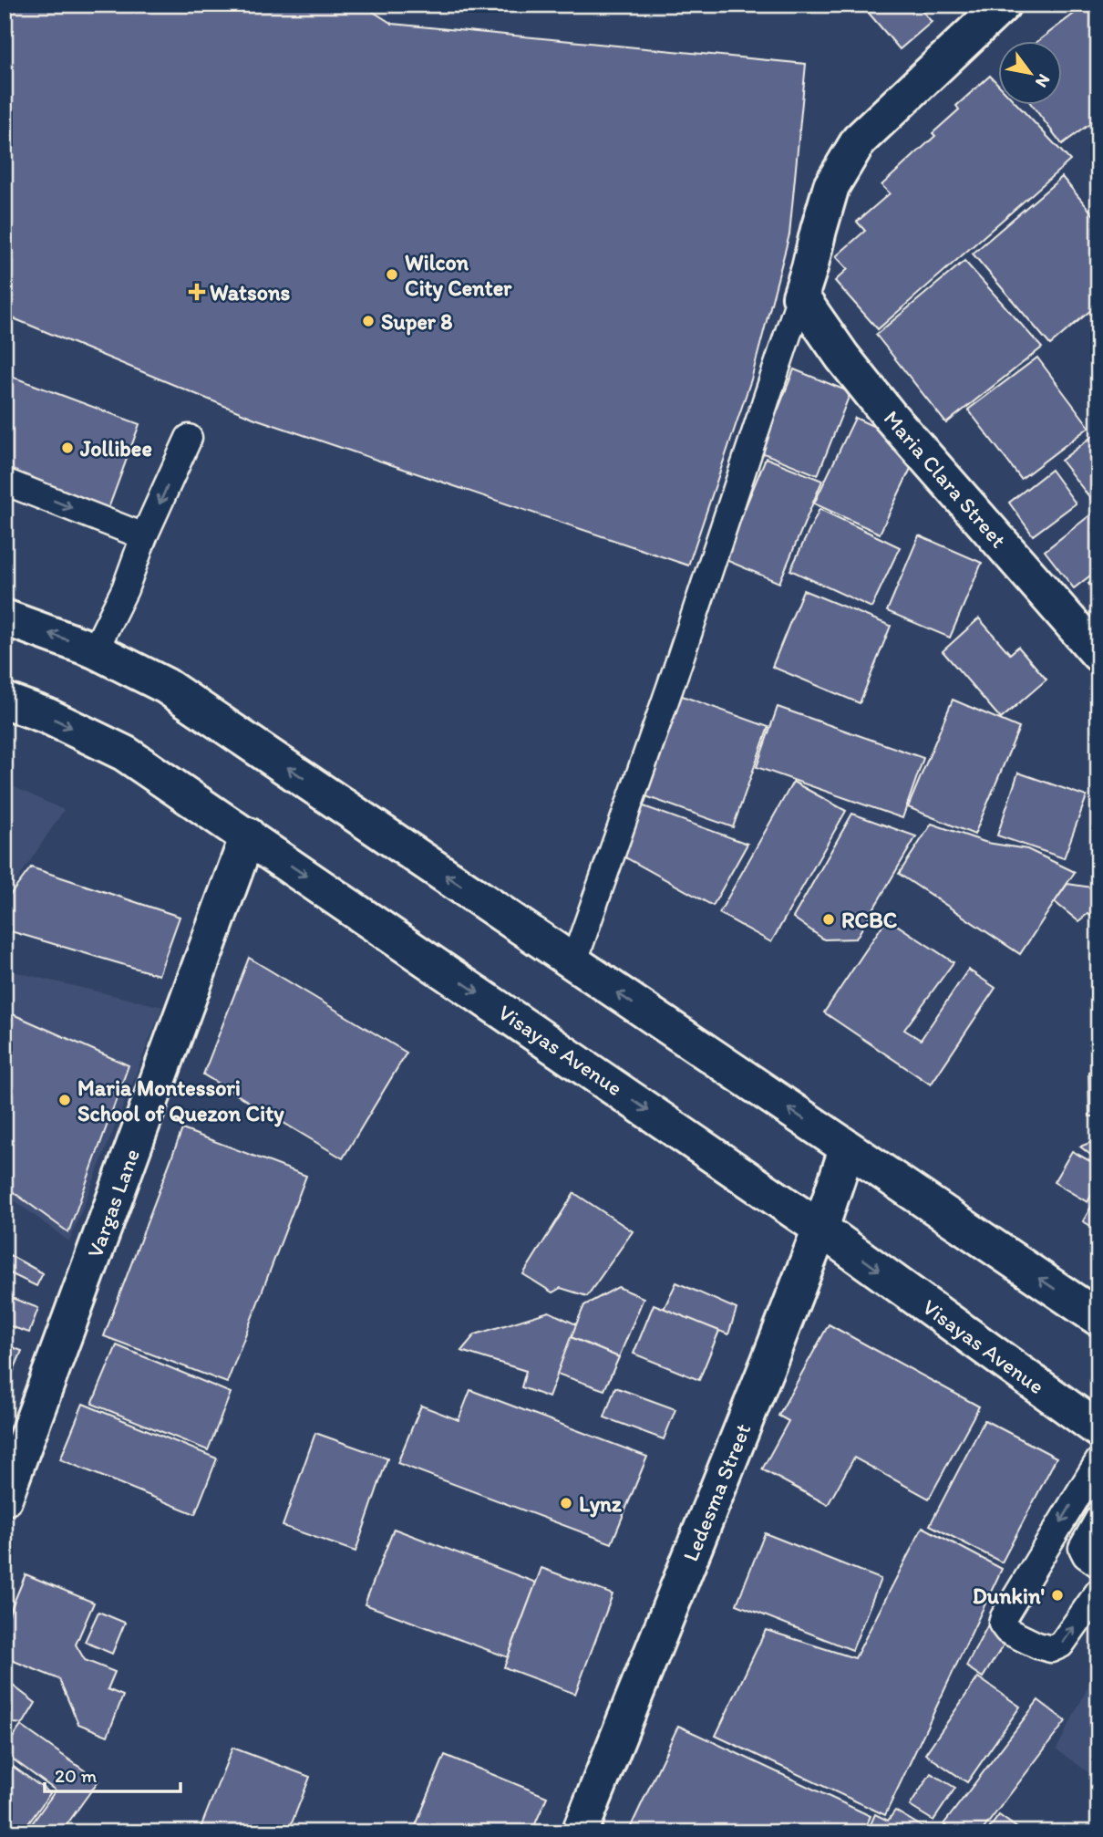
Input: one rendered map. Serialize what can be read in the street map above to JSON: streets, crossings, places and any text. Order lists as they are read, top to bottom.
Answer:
{
  "streets": {
    "main road": [
      "Maria Clara Street",
      "Visayas Avenue",
      "Vargas Lane",
      "Ledesma Street"
    ]
  },
  "crossings": [
    ["Visayas Avenue", "Vargas Lane"],
    ["Visayas Avenue", "Ledesma Street"]
  ],
  "places": {
    "other": [
      "Wilcon City Center",
      "Super 8",
      "Jollibee",
      "RCBC",
      "Maria Montessori School of Quezon City",
      "Lynz",
      "Dunkin'"
    ],
    "health": ["Watsons"]
  },
  "scale_bar": "20 m",
  "north": "bottom right"
}
